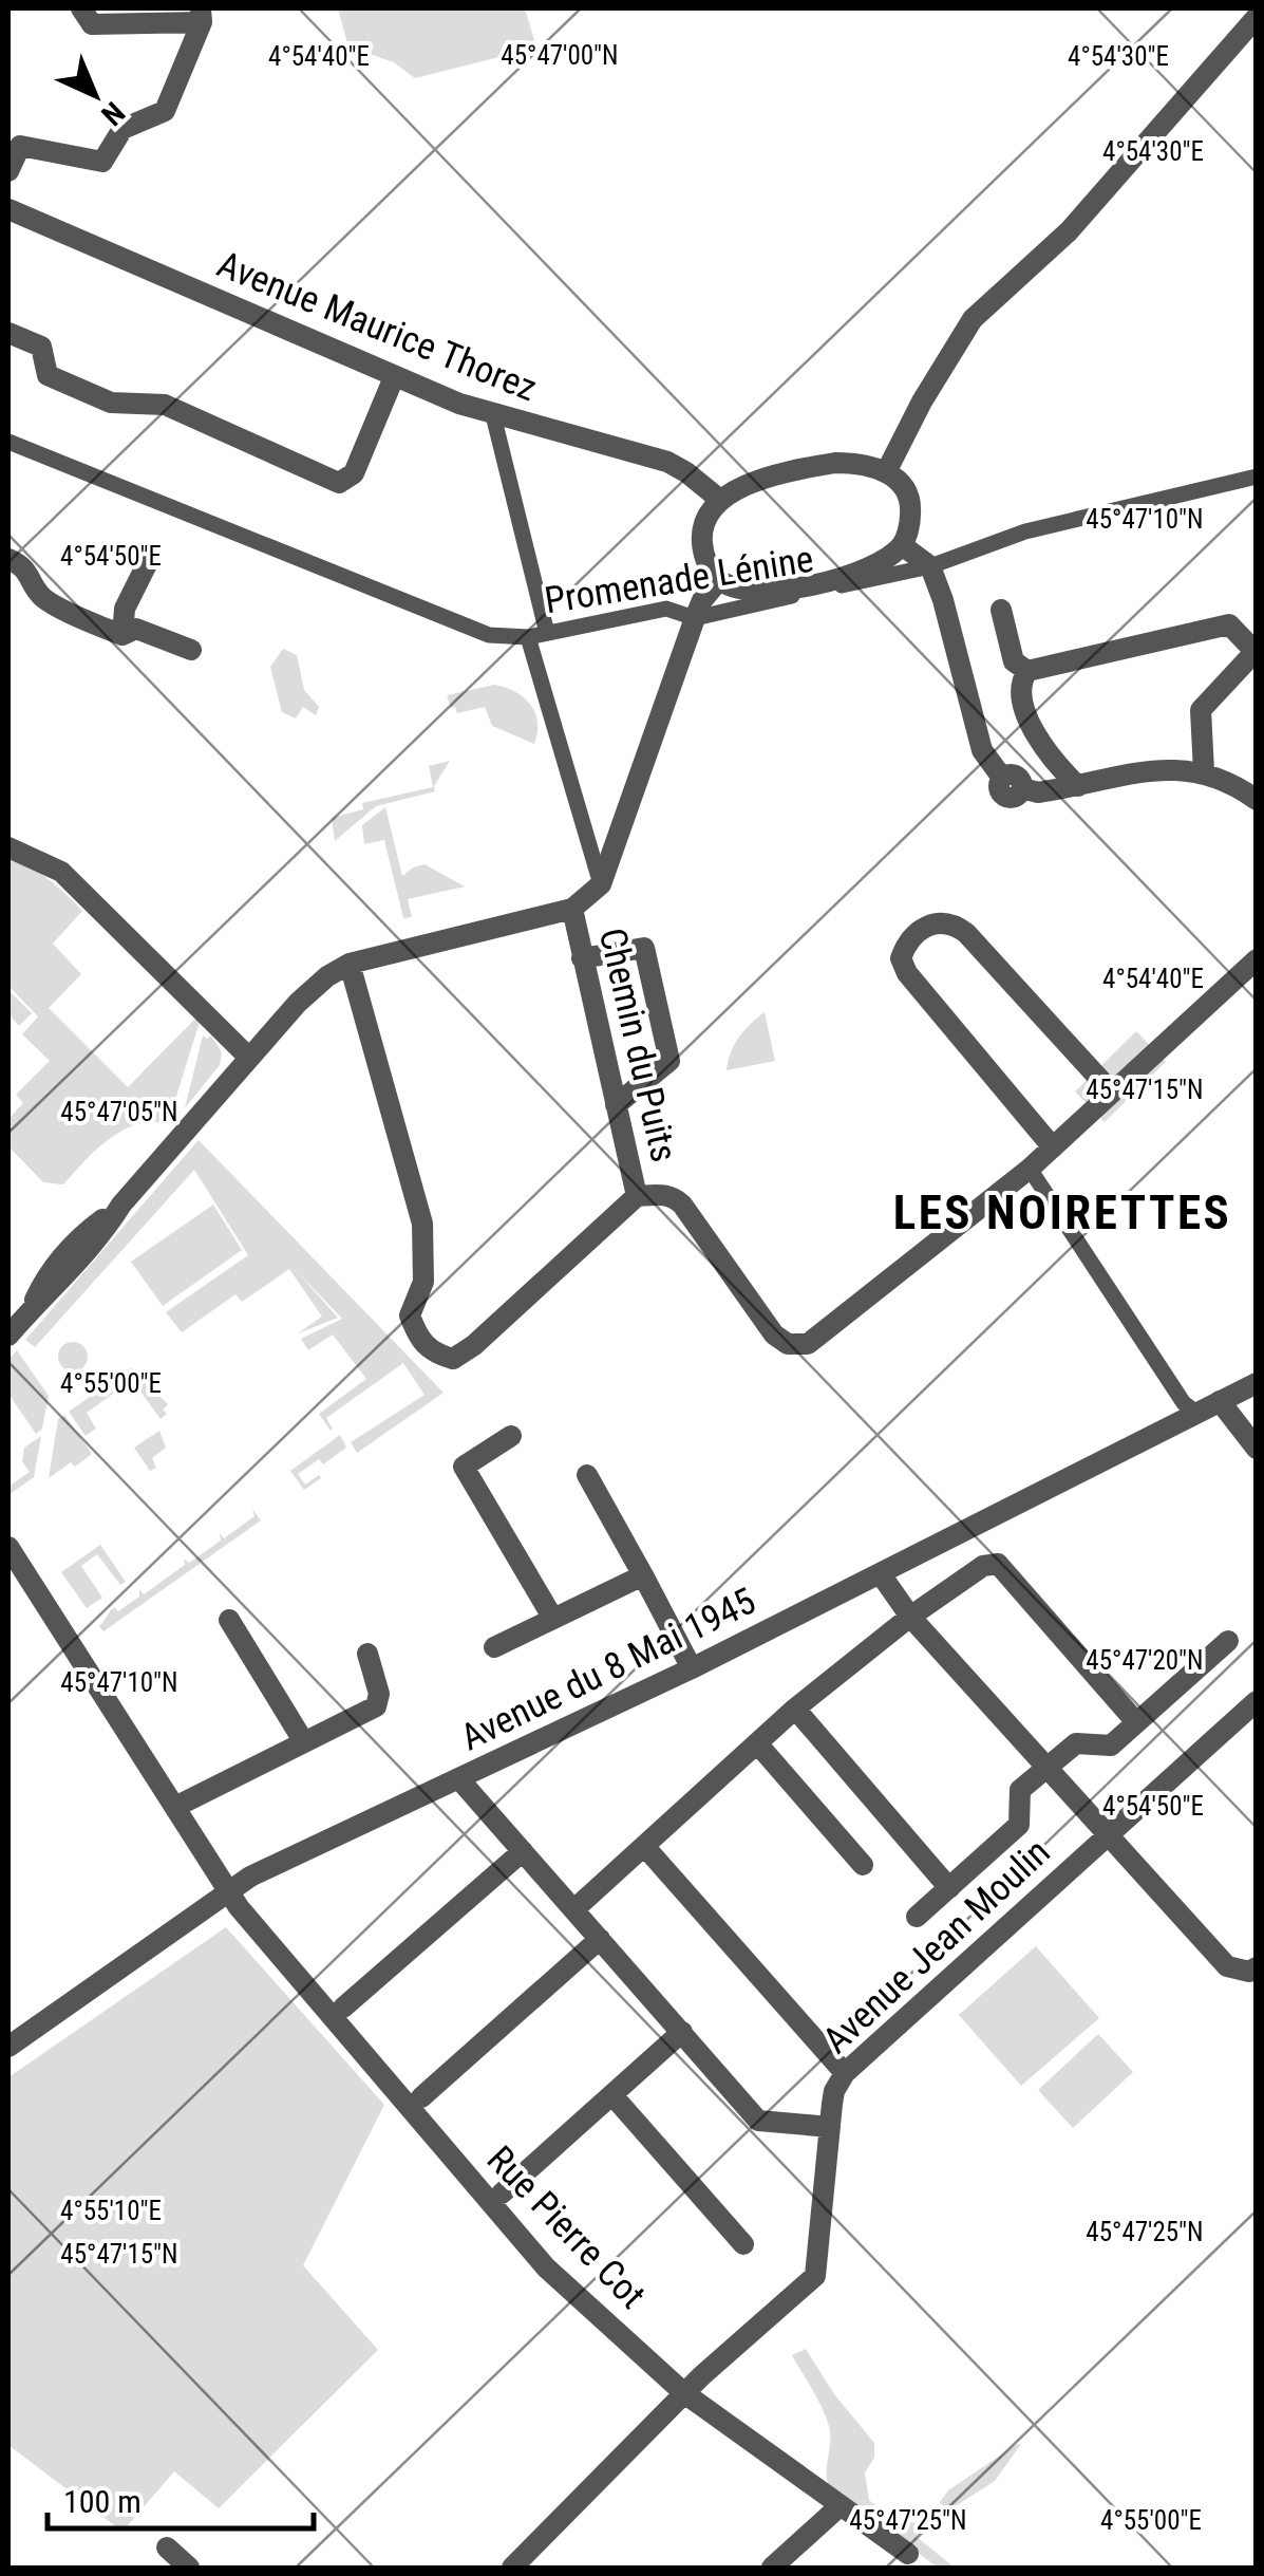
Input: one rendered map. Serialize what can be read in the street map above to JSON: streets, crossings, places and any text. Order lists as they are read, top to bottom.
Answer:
{
  "streets": {
    "street": [
      "Avenue Maurice Thorez",
      "Promenade Lénine",
      "Chemin du Puits",
      "Avenue du 8 Mai 1945",
      "Avenue Jean Moulin",
      "Rue Pierre Cot"
    ]
  },
  "crossings": [
    ["Avenue du 8 Mai 1945", "Rue Pierre Cot"],
    ["Avenue Jean Moulin", "Rue Pierre Cot"]
  ],
  "districts": ["LES NOIRETTES"],
  "scale_bar": "100 m",
  "north": "bottom right",
  "coordinates": [
    "45°47'00\"N",
    "4°54'40\"E",
    "4°54'30\"E",
    "45°47'10\"N",
    "4°54'50\"E",
    "45°47'15\"N",
    "45°47'05\"N",
    "4°55'00\"E",
    "45°47'20\"N",
    "4°55'10\"E",
    "45°47'25\"N"
  ]
}
